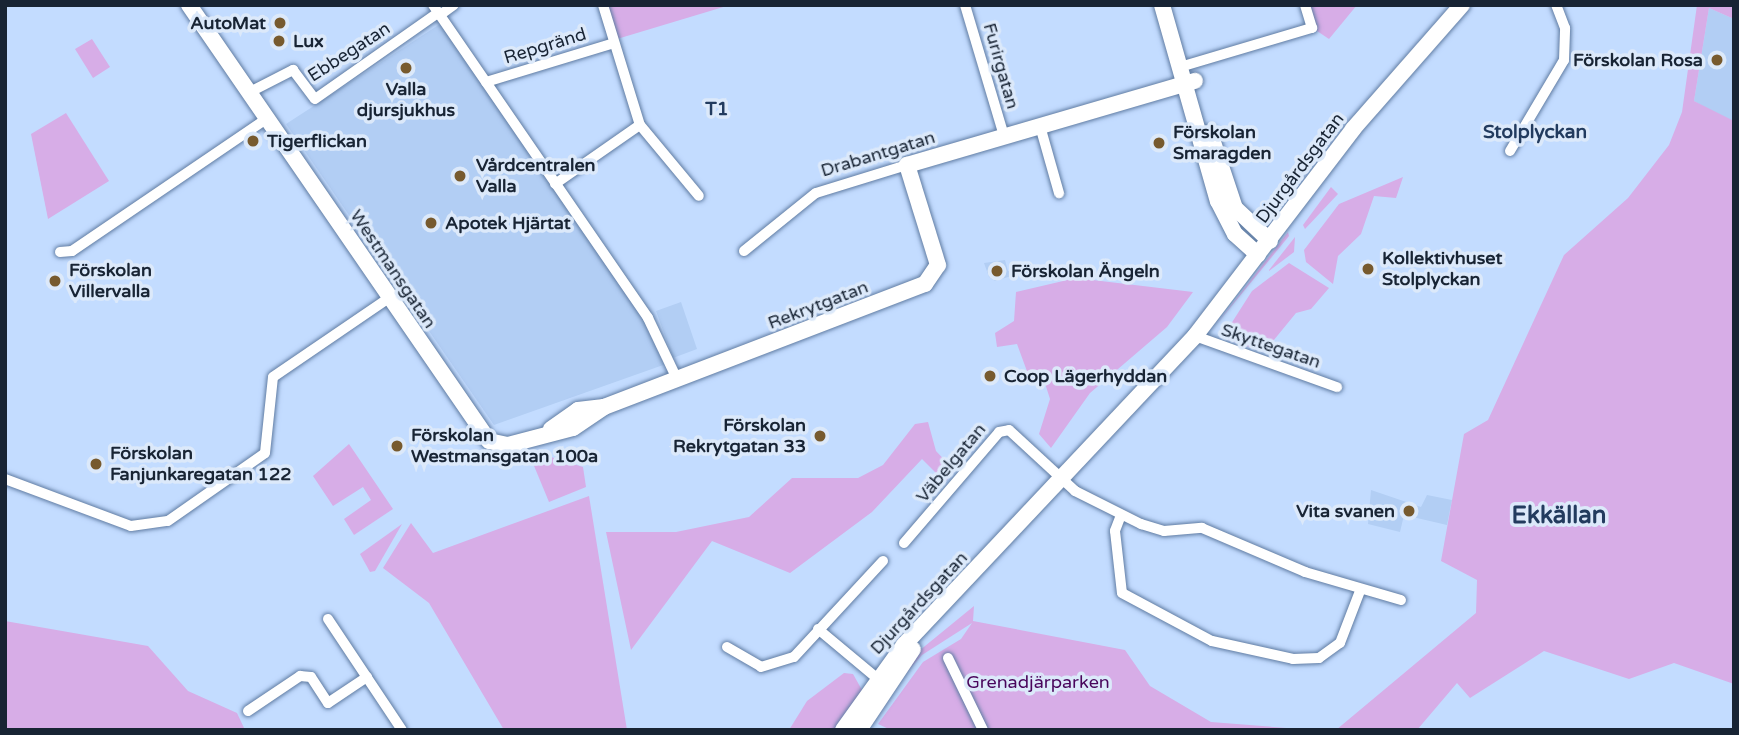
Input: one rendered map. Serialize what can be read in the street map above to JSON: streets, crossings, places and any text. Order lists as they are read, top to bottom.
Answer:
{
  "streets": {
    "main road": [
      "Drabantgatan",
      "Djurgårdsgatan",
      "Westmansgatan",
      "Rekrytgatan"
    ],
    "street": [
      "Repgränd",
      "Ebbegatan",
      "Furirgatan",
      "Skyttegatan",
      "Väbelgatan"
    ]
  },
  "crossings": [
    ["Ebbegatan", "Westmansgatan"],
    ["Furirgatan", "Drabantgatan"],
    ["Drabantgatan", "Rekrytgatan"],
    ["Djurgårdsgatan", "Skyttegatan"],
    ["Djurgårdsgatan", "Väbelgatan"],
    ["Westmansgatan", "Rekrytgatan"]
  ],
  "districts": ["T1", "Stolplyckan", "Ekkällan"],
  "parks": ["Grenadjärparken"],
  "places": [
    "AutoMat",
    "Lux",
    "Förskolan Rosa",
    "Valla djursjukhus",
    "Tigerflickan",
    "Förskolan Smaragden",
    "Vårdcentralen Valla",
    "Apotek Hjärtat",
    "Kollektivhuset Stolplyckan",
    "Förskolan Ängeln",
    "Förskolan Villervalla",
    "Coop Lägerhyddan",
    "Förskolan Rekrytgatan 33",
    "Förskolan Westmansgatan 100a",
    "Förskolan Fanjunkaregatan 122",
    "Vita svanen"
  ]
}
